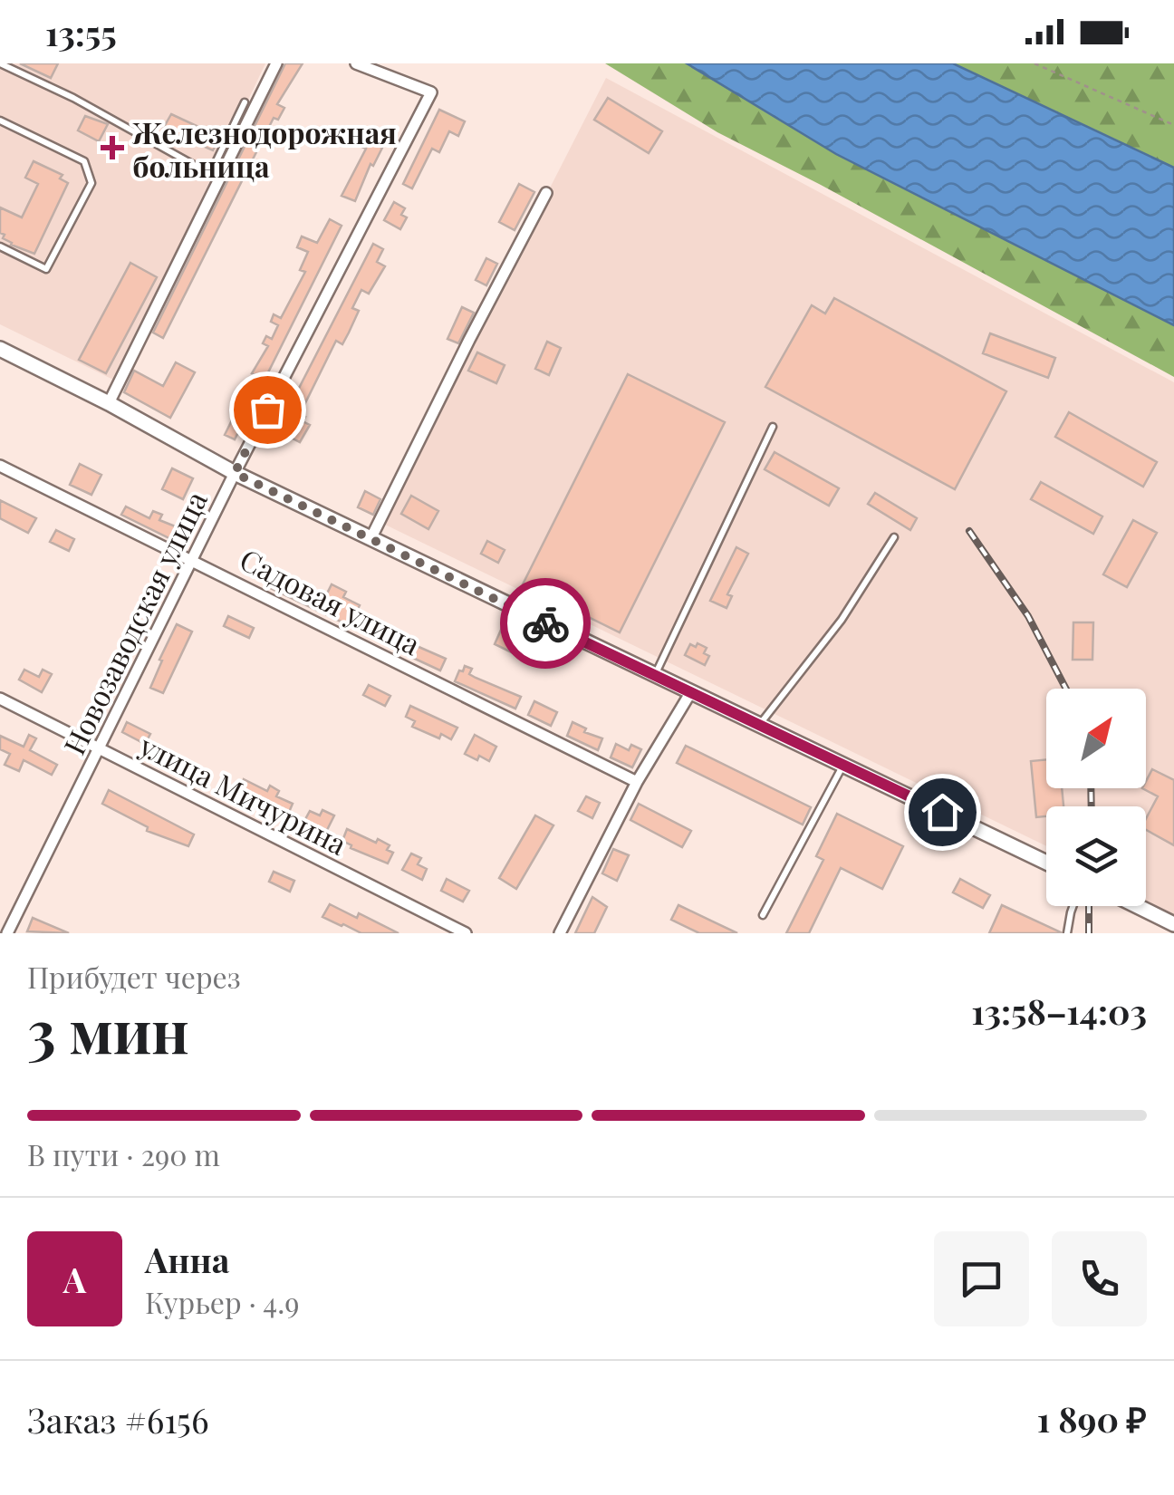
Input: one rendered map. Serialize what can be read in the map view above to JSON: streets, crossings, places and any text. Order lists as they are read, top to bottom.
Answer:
{
  "streets": {
    "street": ["Садовая улица", "Новозаводская улица", "улица Мичурина"]
  },
  "crossings": [
    ["Садовая улица", "Новозаводская улица"],
    ["Новозаводская улица", "улица Мичурина"]
  ],
  "places": {
    "health": ["Железнодорожная больница"]
  },
  "north": "top right",
  "page": {
    "status": "13:55",
    "heading": ["3 мин", "Прибудет через", "13:58–14:03"],
    "panel": [
      "Анна",
      "Курьер · 4.9",
      "Заказ #6156",
      "1 890 ₽"
    ],
    "bar": "В пути · 290 m",
    "round": "А"
  }
}
